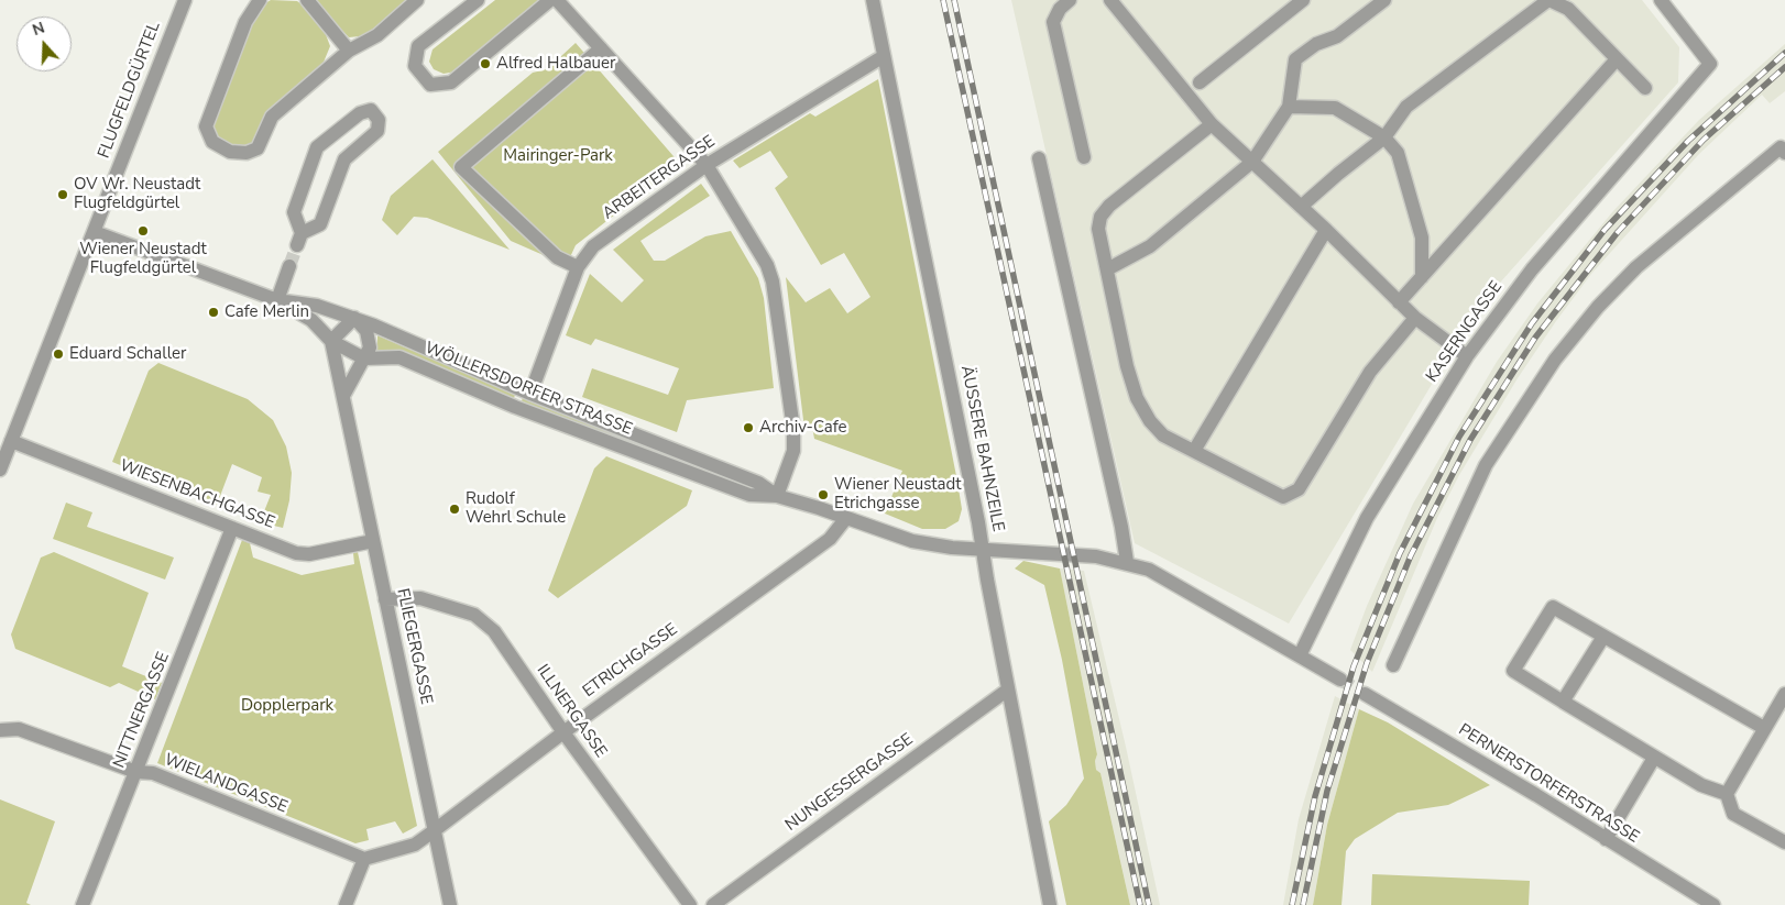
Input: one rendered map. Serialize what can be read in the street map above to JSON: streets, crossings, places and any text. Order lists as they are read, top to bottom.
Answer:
{
  "streets": {
    "street": [
      "FLUGFELDGÜRTEL",
      "ARBEITERGASSE",
      "KASERNGASSE",
      "WÖLLERSDORFER STRASSE",
      "ÄUSSERE BAHNZEILE",
      "WIESENBACHGASSE",
      "FLIEGERGASSE",
      "ETRICHGASSE",
      "NITTNERGASSE",
      "ILLNERGASSE",
      "NUNGESSERGASSE",
      "WIELANDGASSE",
      "PERNERSTORFERSTRASSE"
    ]
  },
  "crossings": [
    ["FLUGFELDGÜRTEL", "WÖLLERSDORFER STRASSE"],
    ["FLUGFELDGÜRTEL", "WIESENBACHGASSE"],
    ["ARBEITERGASSE", "WÖLLERSDORFER STRASSE"],
    ["ARBEITERGASSE", "ÄUSSERE BAHNZEILE"],
    ["WÖLLERSDORFER STRASSE", "ÄUSSERE BAHNZEILE"],
    ["WÖLLERSDORFER STRASSE", "FLIEGERGASSE"],
    ["WÖLLERSDORFER STRASSE", "ETRICHGASSE"],
    ["ÄUSSERE BAHNZEILE", "NUNGESSERGASSE"],
    ["WIESENBACHGASSE", "FLIEGERGASSE"],
    ["WIESENBACHGASSE", "NITTNERGASSE"],
    ["FLIEGERGASSE", "ETRICHGASSE"],
    ["FLIEGERGASSE", "ILLNERGASSE"],
    ["ETRICHGASSE", "ILLNERGASSE"],
    ["NITTNERGASSE", "WIELANDGASSE"]
  ],
  "parks": ["Mairinger-Park", "Dopplerpark"],
  "places": [
    "Alfred Halbauer",
    "OV Wr. Neustadt Flugfeldgürtel",
    "Wiener Neustadt Flugfeldgürtel",
    "Cafe Merlin",
    "Eduard Schaller",
    "Archiv-Cafe",
    "Wiener Neustadt Etrichgasse",
    "Rudolf Wehrl Schule"
  ],
  "north": "top"
}
